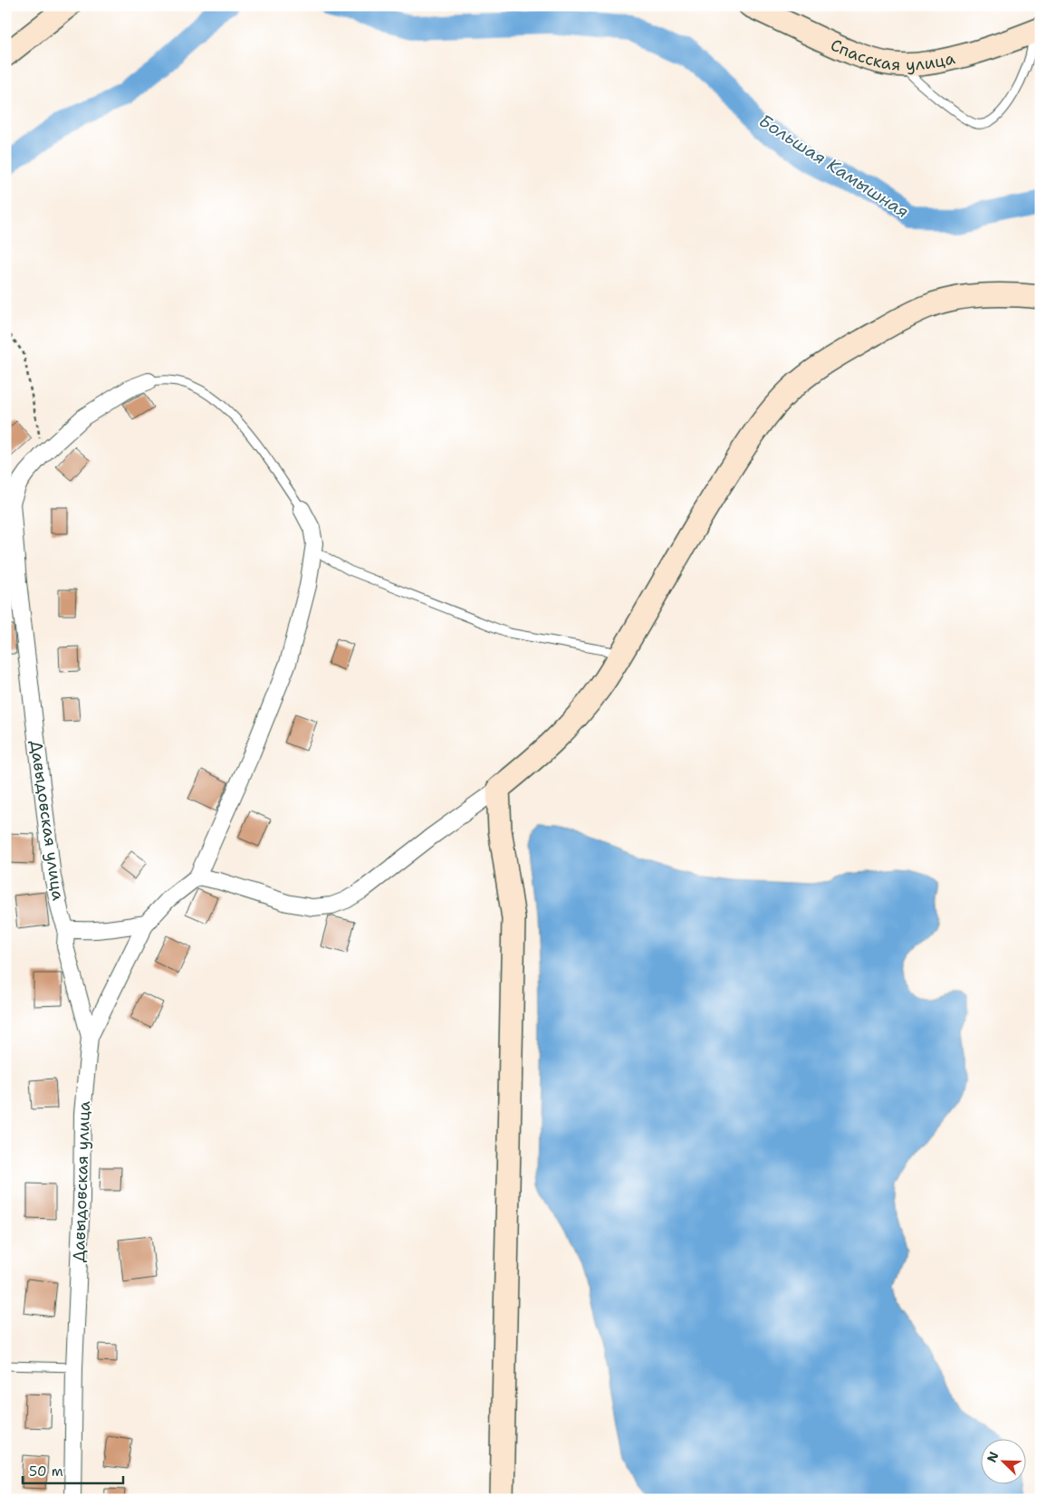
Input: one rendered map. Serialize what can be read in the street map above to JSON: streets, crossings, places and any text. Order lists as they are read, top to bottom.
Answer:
{
  "streets": {
    "street": ["Спасская улица", "Давыдовская улица"]
  },
  "water": ["Большая Камышная"],
  "scale_bar": "50 m",
  "north": "top left"
}
